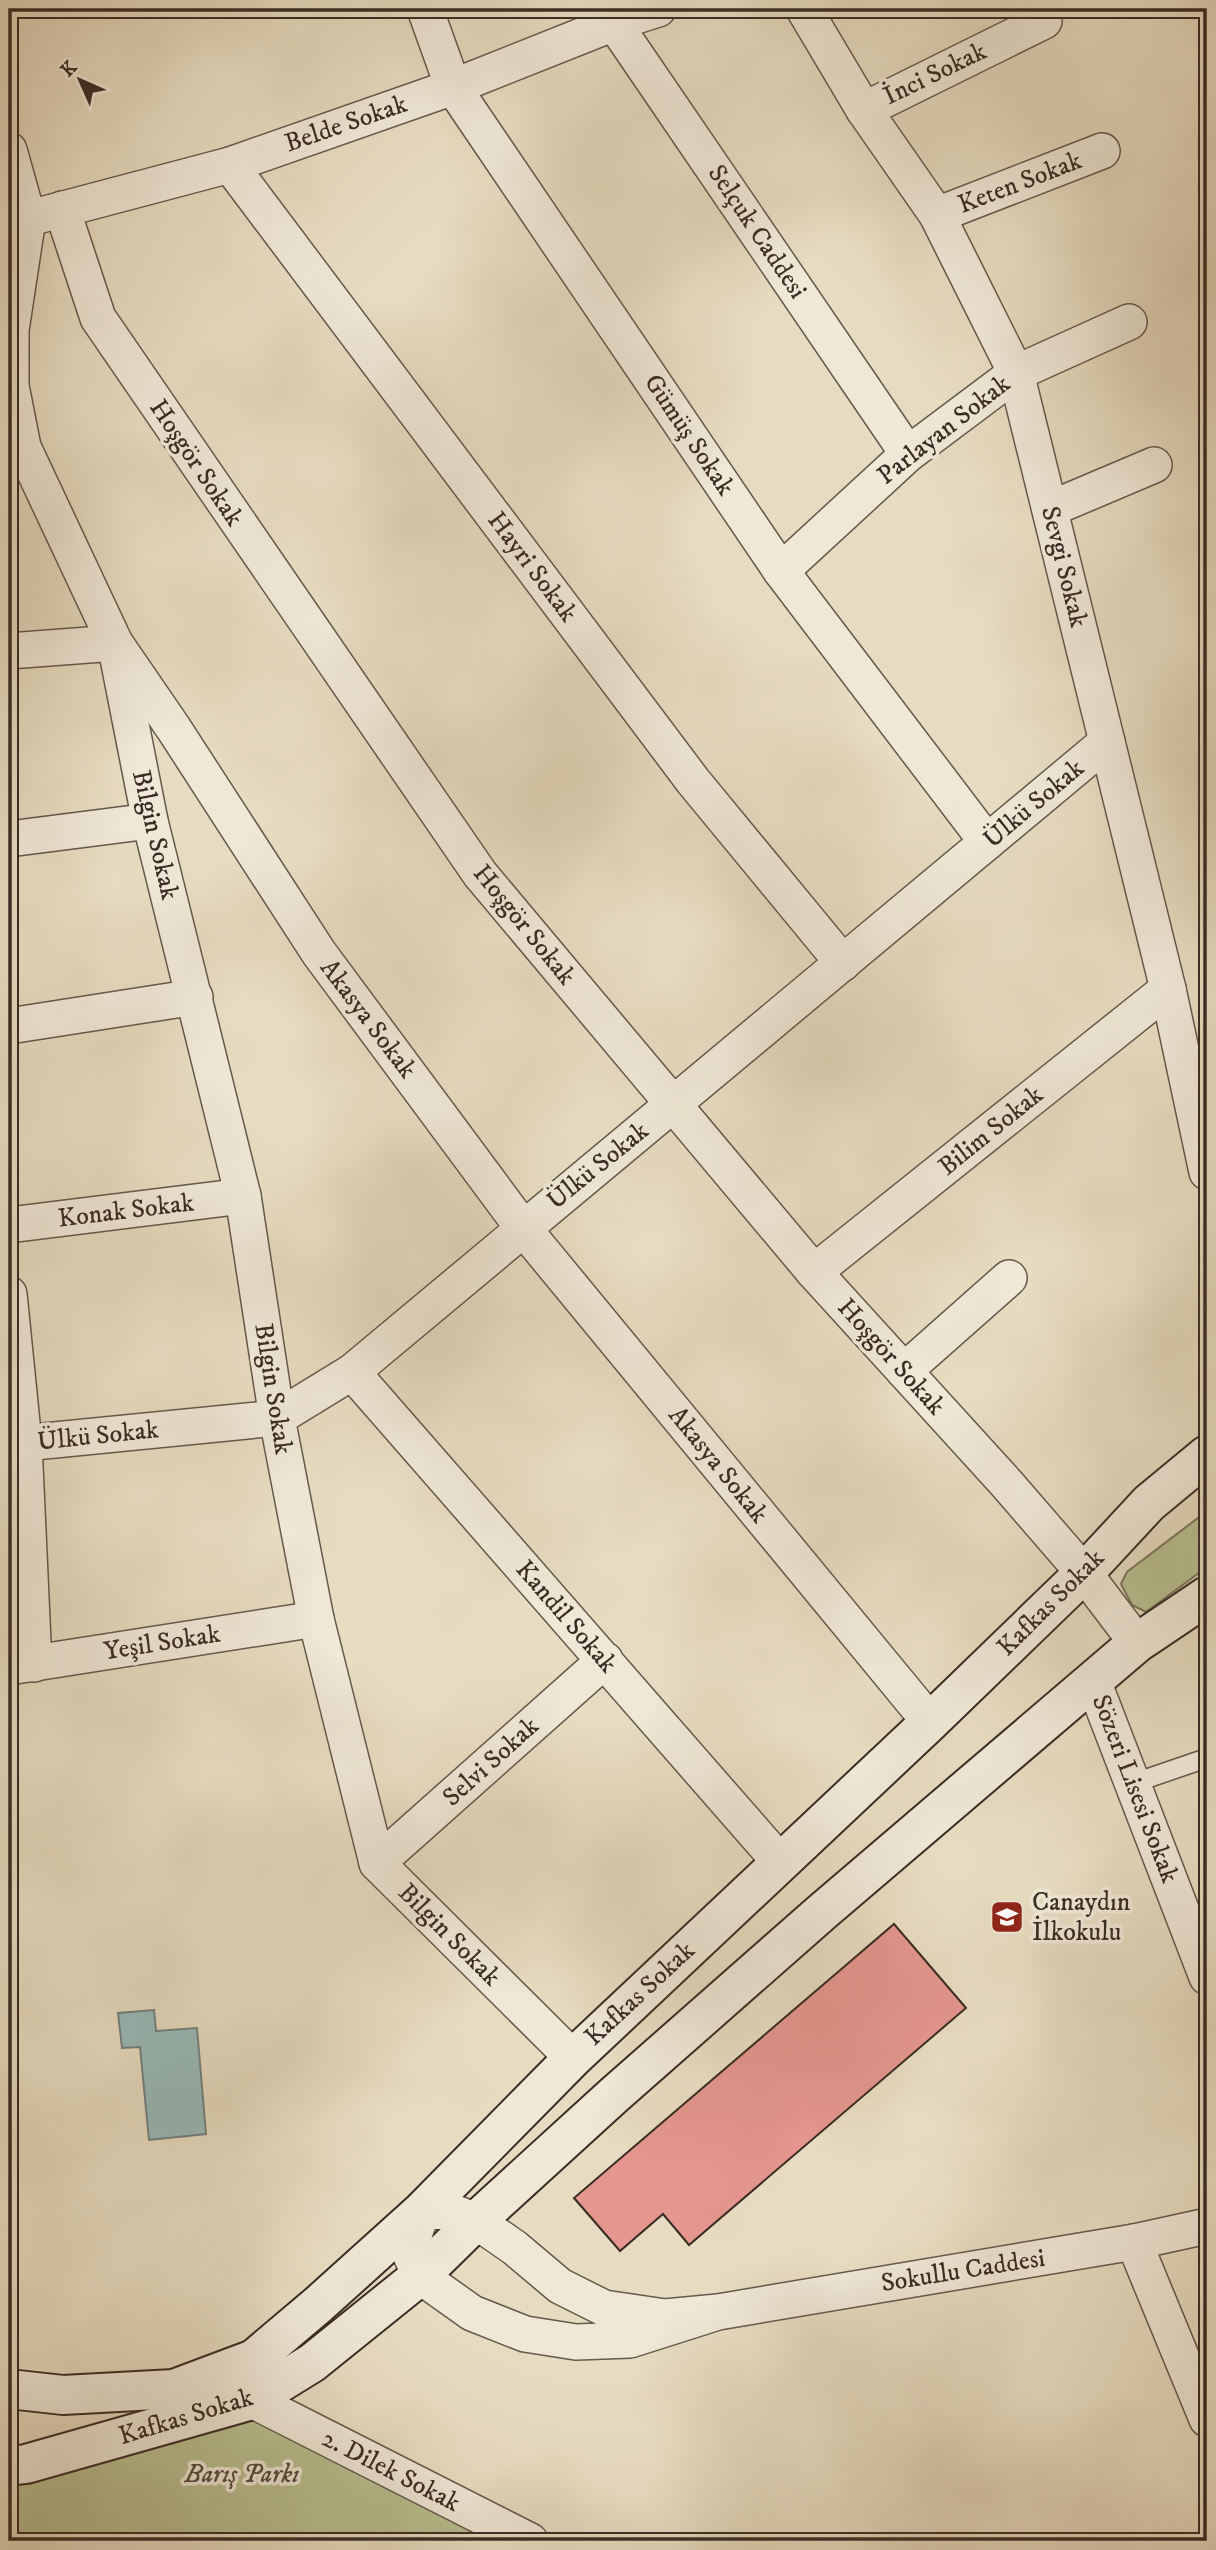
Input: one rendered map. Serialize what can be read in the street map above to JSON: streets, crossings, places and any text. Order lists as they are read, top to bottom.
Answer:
{
  "streets": {
    "street": [
      "İnci Sokak",
      "Belde Sokak",
      "Keten Sokak",
      "Selçuk Caddesi",
      "Parlayan Sokak",
      "Gümüş Sokak",
      "Hoşgör Sokak",
      "Hayri Sokak",
      "Sevgi Sokak",
      "Ülkü Sokak",
      "Bilgin Sokak",
      "Akasya Sokak",
      "Bilim Sokak",
      "Konak Sokak",
      "Kafkas Sokak",
      "Kandil Sokak",
      "Yeşil Sokak",
      "Selvi Sokak",
      "Sözeri Lisesi Sokak",
      "Sokullu Caddesi",
      "2. Dilek Sokak"
    ]
  },
  "crossings": [
    ["İnci Sokak", "Sevgi Sokak"],
    ["Belde Sokak", "Selçuk Caddesi"],
    ["Belde Sokak", "Gümüş Sokak"],
    ["Belde Sokak", "Hoşgör Sokak"],
    ["Belde Sokak", "Hayri Sokak"],
    ["Belde Sokak", "Akasya Sokak"],
    ["Keten Sokak", "Sevgi Sokak"],
    ["Selçuk Caddesi", "Parlayan Sokak"],
    ["Parlayan Sokak", "Gümüş Sokak"],
    ["Parlayan Sokak", "Sevgi Sokak"],
    ["Gümüş Sokak", "Ülkü Sokak"],
    ["Hoşgör Sokak", "Ülkü Sokak"],
    ["Hoşgör Sokak", "Bilim Sokak"],
    ["Hoşgör Sokak", "Kafkas Sokak"],
    ["Hayri Sokak", "Ülkü Sokak"],
    ["Sevgi Sokak", "Ülkü Sokak"],
    ["Sevgi Sokak", "Bilim Sokak"],
    ["Ülkü Sokak", "Bilgin Sokak"],
    ["Ülkü Sokak", "Akasya Sokak"],
    ["Ülkü Sokak", "Kandil Sokak"],
    ["Bilgin Sokak", "Akasya Sokak"],
    ["Bilgin Sokak", "Konak Sokak"],
    ["Bilgin Sokak", "Kafkas Sokak"],
    ["Bilgin Sokak", "Yeşil Sokak"],
    ["Bilgin Sokak", "Selvi Sokak"],
    ["Akasya Sokak", "Kafkas Sokak"],
    ["Kafkas Sokak", "Kandil Sokak"],
    ["Kafkas Sokak", "Sözeri Lisesi Sokak"],
    ["Kafkas Sokak", "2. Dilek Sokak"],
    ["Kandil Sokak", "Selvi Sokak"]
  ],
  "parks": ["Barış Parkı"],
  "places": {
    "school or university": ["Canaydın İlkokulu"]
  },
  "north": "top left"
}
